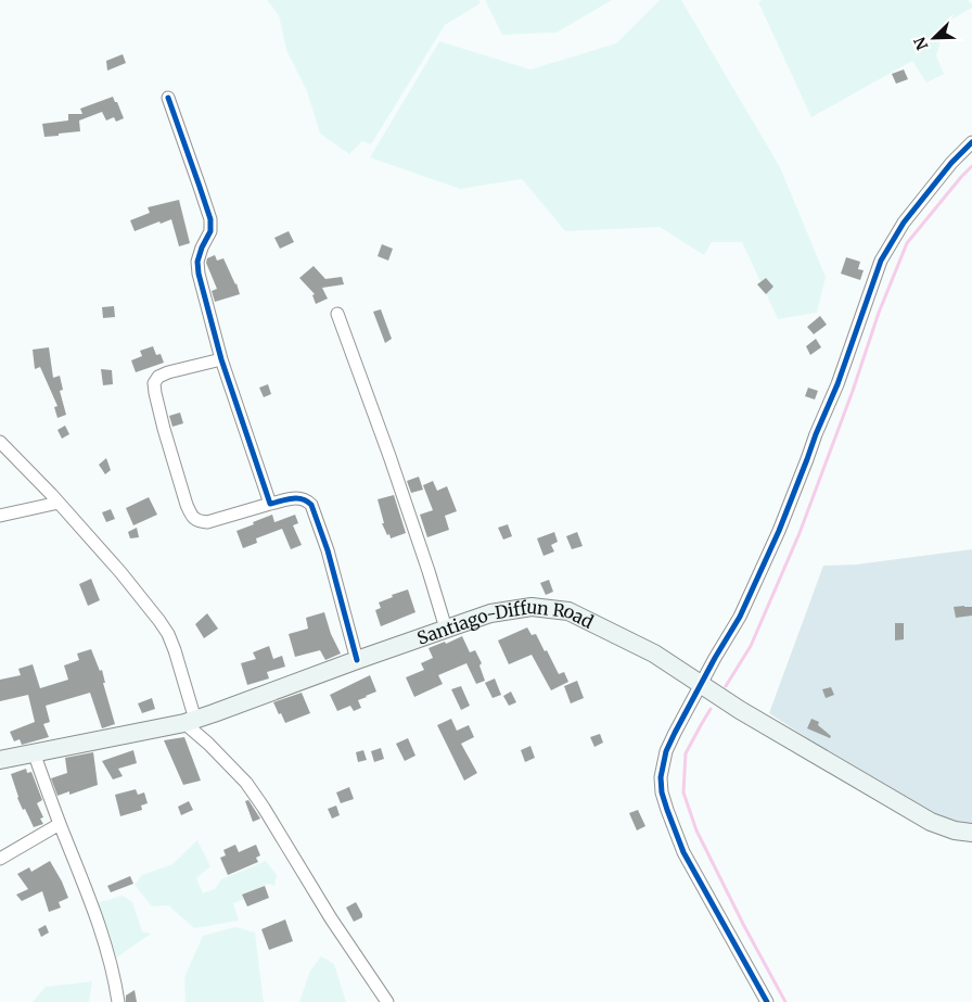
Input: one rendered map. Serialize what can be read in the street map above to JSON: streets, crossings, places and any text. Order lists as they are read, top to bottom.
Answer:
{
  "streets": {
    "main road": ["Santiago-Diffun Road"]
  },
  "north": "bottom left"
}
